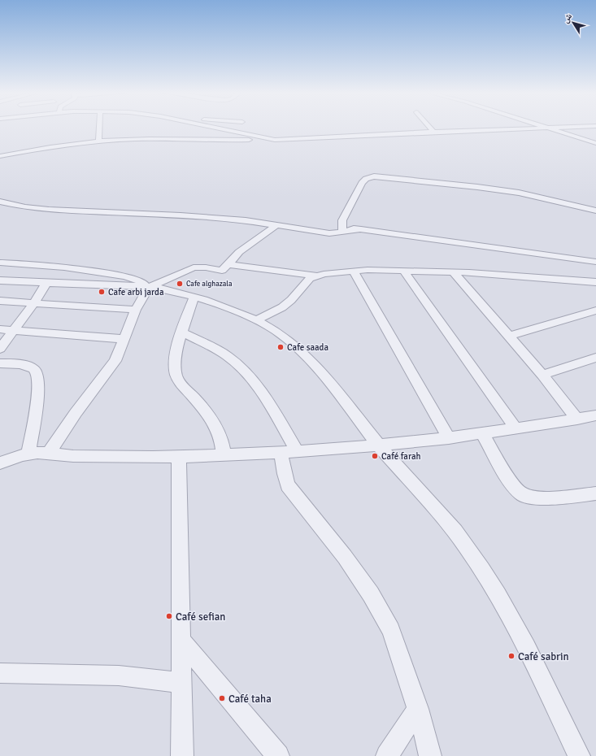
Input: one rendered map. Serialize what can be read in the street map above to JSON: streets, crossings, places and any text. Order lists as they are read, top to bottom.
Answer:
{
  "places": [
    "Cafe alghazala",
    "Cafe arbi jarda",
    "Cafe saada",
    "Café farah",
    "Café sefian",
    "Café sabrin",
    "Café taha"
  ],
  "north": "top left"
}
